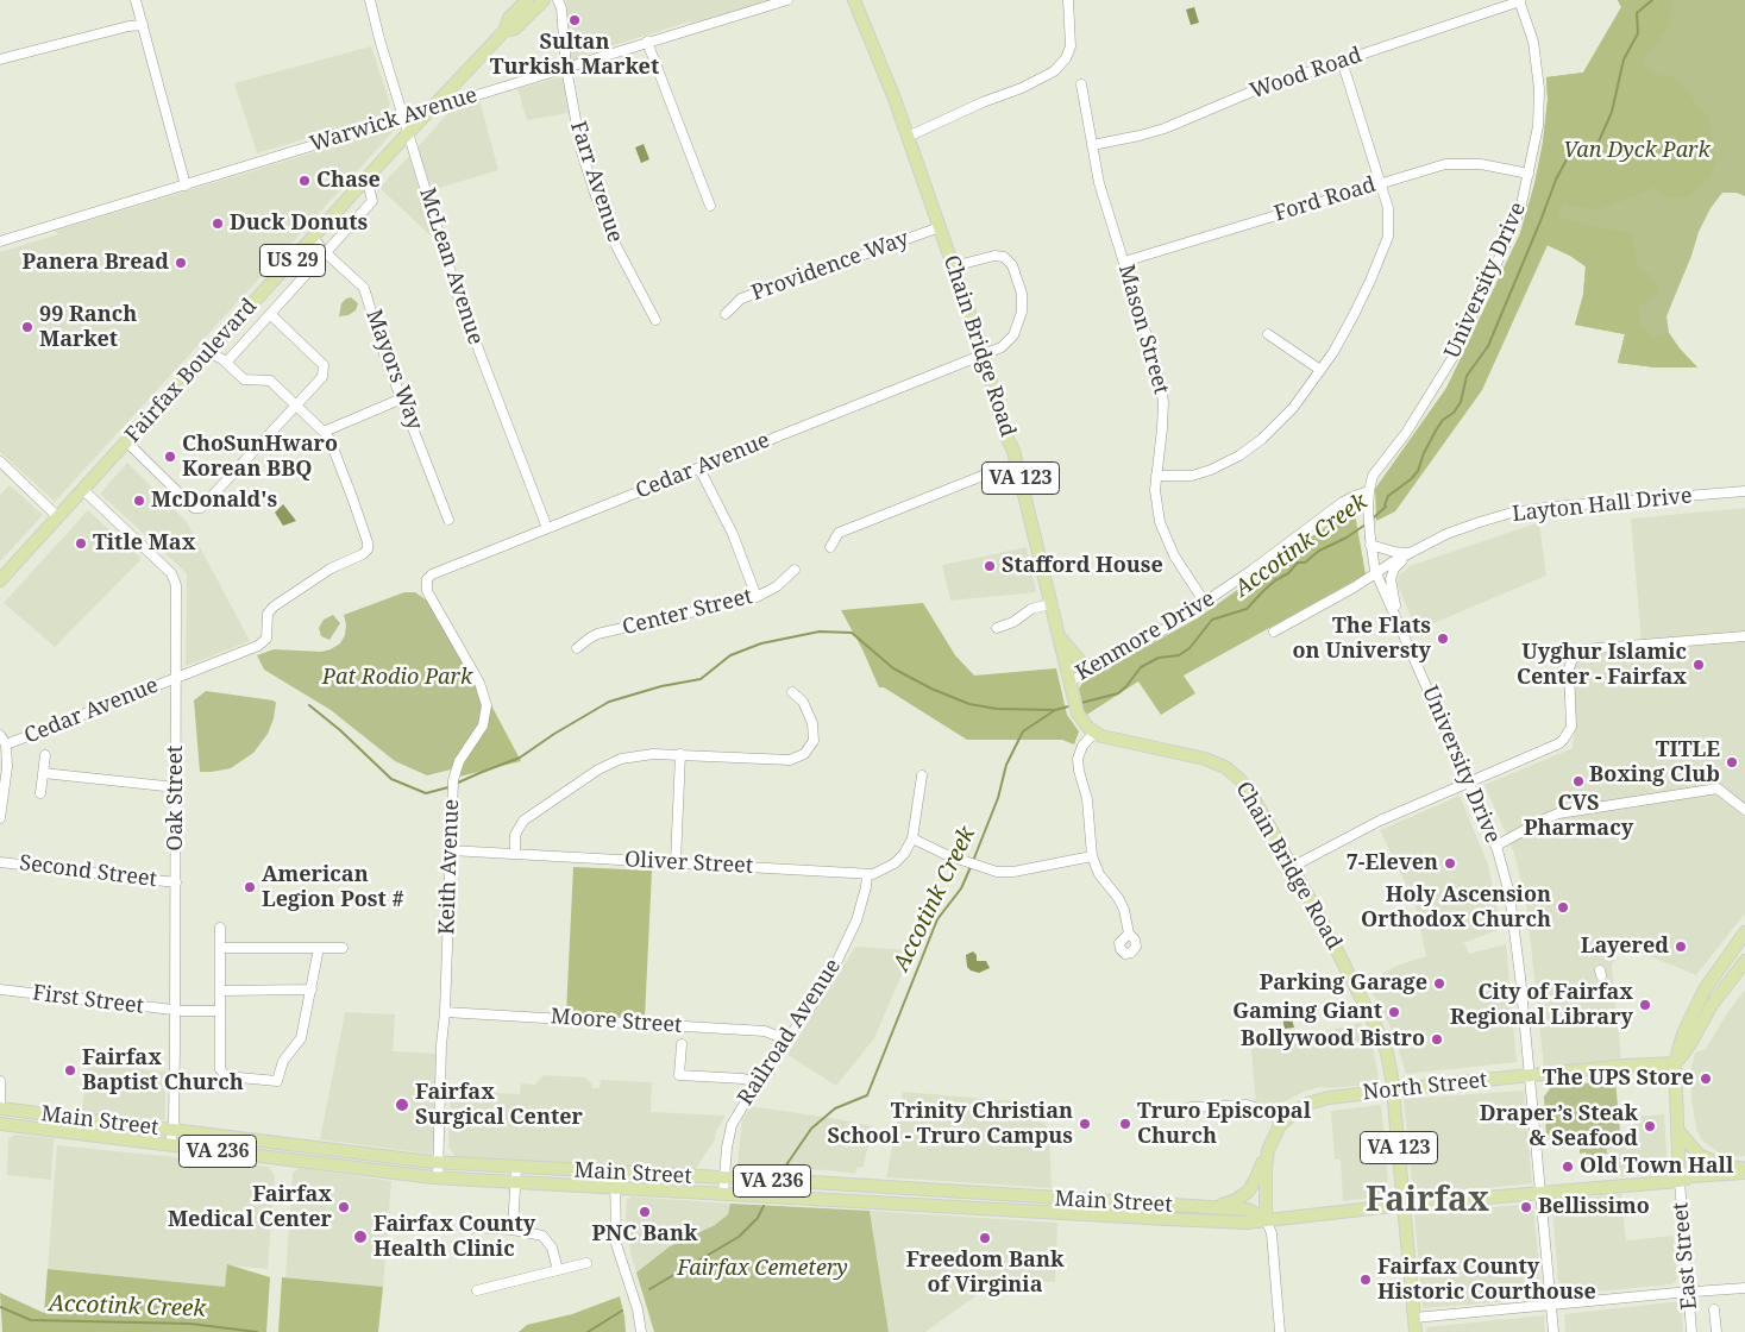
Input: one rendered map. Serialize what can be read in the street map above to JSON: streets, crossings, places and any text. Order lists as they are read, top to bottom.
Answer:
{
  "streets": {
    "main road": [
      "US 29",
      "Chain Bridge Road",
      "Fairfax Boulevard",
      "VA 123",
      "North Street",
      "Main Street",
      "VA 236"
    ],
    "street": [
      "Wood Road",
      "Warwick Avenue",
      "Farr Avenue",
      "Ford Road",
      "McLean Avenue",
      "Providence Way",
      "University Drive",
      "Mason Street",
      "Mayors Way",
      "Cedar Avenue",
      "Layton Hall Drive",
      "Center Street",
      "Kenmore Drive",
      "Oak Street",
      "Oliver Street",
      "Keith Avenue",
      "Second Street",
      "First Street",
      "Moore Street",
      "Railroad Avenue",
      "East Street"
    ]
  },
  "crossings": [
    ["Wood Road", "University Drive"],
    ["Wood Road", "Mason Street"],
    ["Warwick Avenue", "Farr Avenue"],
    ["Warwick Avenue", "McLean Avenue"],
    ["Warwick Avenue", "Fairfax Boulevard"],
    ["Ford Road", "University Drive"],
    ["Ford Road", "Mason Street"],
    ["McLean Avenue", "Fairfax Boulevard"],
    ["McLean Avenue", "Cedar Avenue"],
    ["Providence Way", "Chain Bridge Road"],
    ["University Drive", "Layton Hall Drive"],
    ["University Drive", "Kenmore Drive"],
    ["University Drive", "North Street"],
    ["University Drive", "Main Street"],
    ["Mason Street", "Kenmore Drive"],
    ["Chain Bridge Road", "Cedar Avenue"],
    ["Chain Bridge Road", "Kenmore Drive"],
    ["Chain Bridge Road", "North Street"],
    ["Chain Bridge Road", "Main Street"],
    ["Mayors Way", "Fairfax Boulevard"],
    ["Fairfax Boulevard", "Oak Street"],
    ["Cedar Avenue", "Oak Street"],
    ["Cedar Avenue", "Keith Avenue"],
    ["Oak Street", "Second Street"],
    ["Oak Street", "First Street"],
    ["Oak Street", "Main Street"],
    ["Oliver Street", "Keith Avenue"],
    ["Oliver Street", "Railroad Avenue"],
    ["Keith Avenue", "Moore Street"],
    ["Keith Avenue", "Main Street"],
    ["Moore Street", "Railroad Avenue"],
    ["Railroad Avenue", "Main Street"],
    ["North Street", "Main Street"],
    ["Main Street", "East Street"]
  ],
  "districts": ["Fairfax"],
  "water": ["Accotink Creek"],
  "parks": ["Van Dyck Park", "Pat Rodio Park", "Fairfax Cemetery"],
  "places": [
    "Sultan Turkish Market",
    "Chase",
    "Duck Donuts",
    "Panera Bread",
    "99 Ranch Market",
    "ChoSunHwaro Korean BBQ",
    "McDonald's",
    "Title Max",
    "Stafford House",
    "The Flats on Universty",
    "Uyghur Islamic Center - Fairfax",
    "TITLE Boxing Club",
    "CVS Pharmacy",
    "7-Eleven",
    "American Legion Post #",
    "Holy Ascension Orthodox Church",
    "Layered",
    "Parking Garage",
    "City of Fairfax Regional Library",
    "Gaming Giant",
    "Bollywood Bistro",
    "Fairfax Baptist Church",
    "The UPS Store",
    "Fairfax Surgical Center",
    "Trinity Christian School - Truro Campus",
    "Truro Episcopal Church",
    "Draper’s Steak & Seafood",
    "Old Town Hall",
    "Fairfax Medical Center",
    "Bellissimo",
    "PNC Bank",
    "Fairfax County Health Clinic",
    "Freedom Bank of Virginia",
    "Fairfax County Historic Courthouse"
  ]
}
